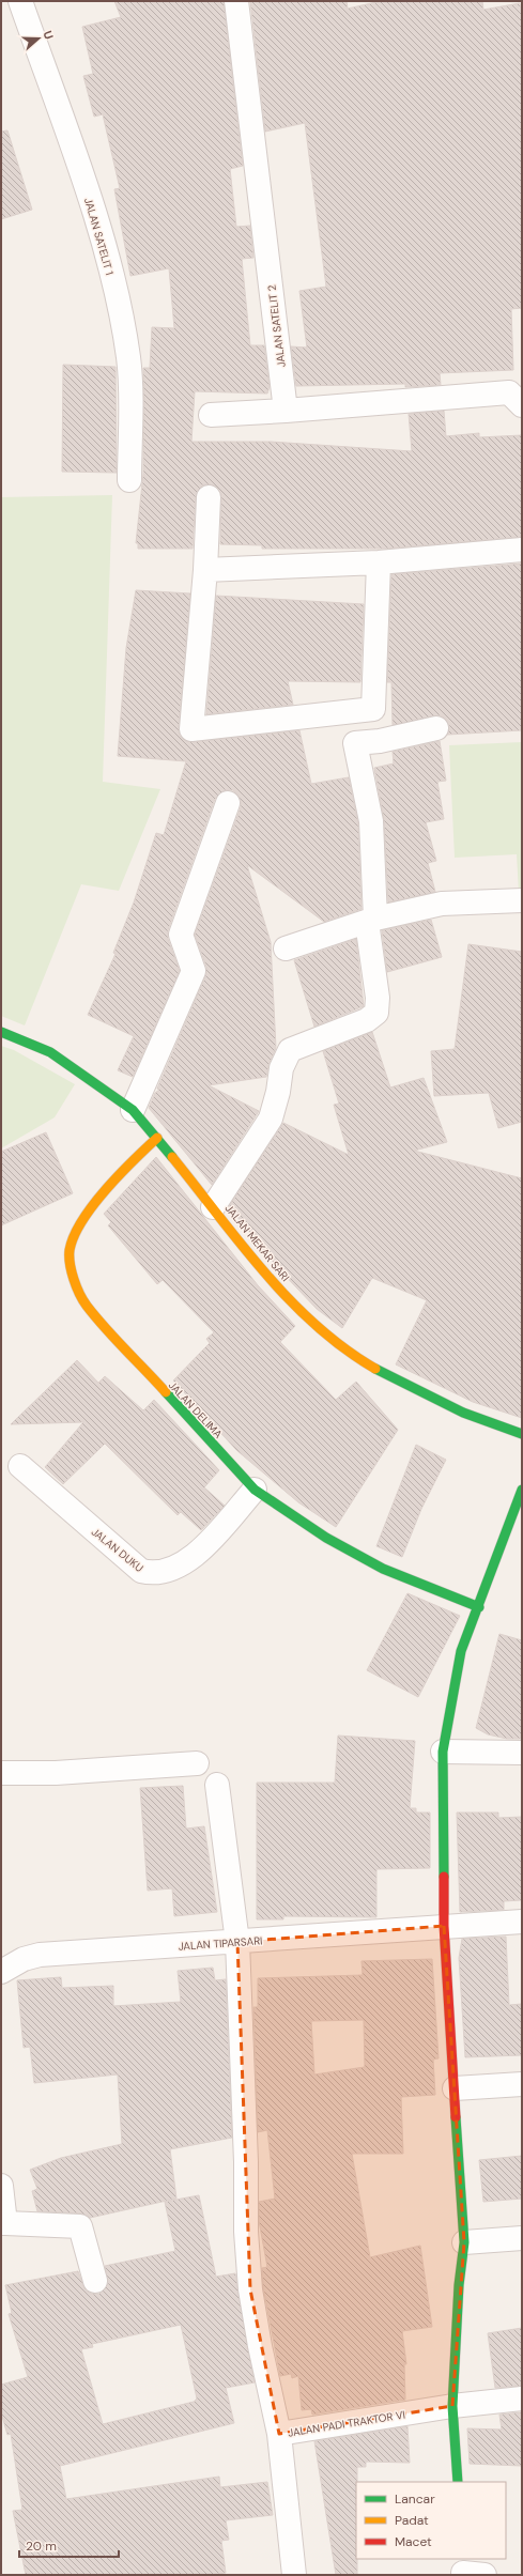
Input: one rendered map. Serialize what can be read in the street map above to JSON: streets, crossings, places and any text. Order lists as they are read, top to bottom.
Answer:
{
  "streets": {
    "street": [
      "JALAN SATELIT 1",
      "JALAN SATELIT 2",
      "JALAN MEKAR SARI",
      "JALAN DELIMA",
      "JALAN DUKU",
      "JALAN TIPARSARI",
      "JALAN PADI TRAKTOR VI"
    ]
  },
  "crossings": [
    ["JALAN MEKAR SARI", "JALAN DELIMA"],
    ["JALAN DELIMA", "JALAN DUKU"]
  ],
  "legend": ["Lancar", "Padat", "Macet"],
  "scale_bar": "20 m",
  "north": "right"
}
